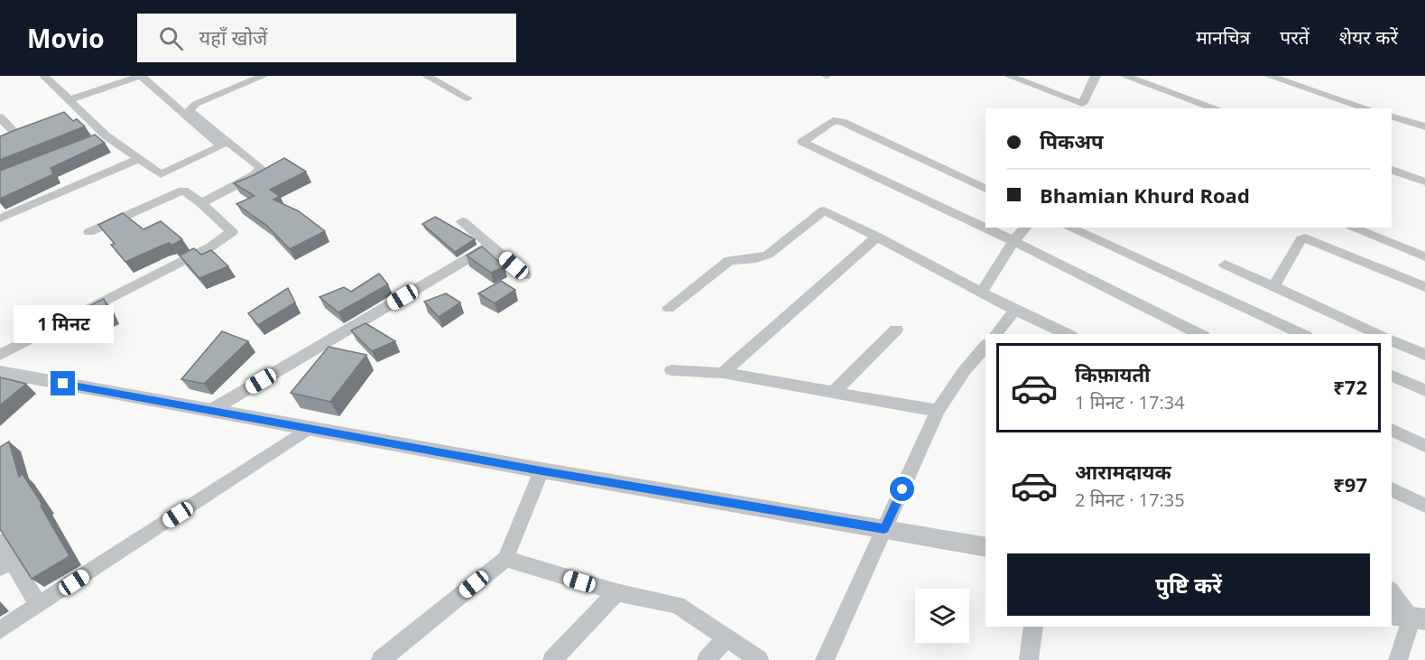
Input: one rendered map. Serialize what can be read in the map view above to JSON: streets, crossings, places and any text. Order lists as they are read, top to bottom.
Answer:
{
  "page": {
    "header": "Movio",
    "search": "यहाँ खोजें",
    "nav": ["मानचित्र", "परतें", "शेयर करें"],
    "banner": ["पिकअप", "Bhamian Khurd Road"],
    "bubble": "1 मिनट",
    "list": [
      {
        "name": "किफ़ायती",
        "note": "1 मिनट · 17:34",
        "value": "₹72"
      },
      {
        "name": "आरामदायक",
        "note": "2 मिनट · 17:35",
        "value": "₹97"
      }
    ],
    "buttons": "पुष्टि करें"
  }
}
